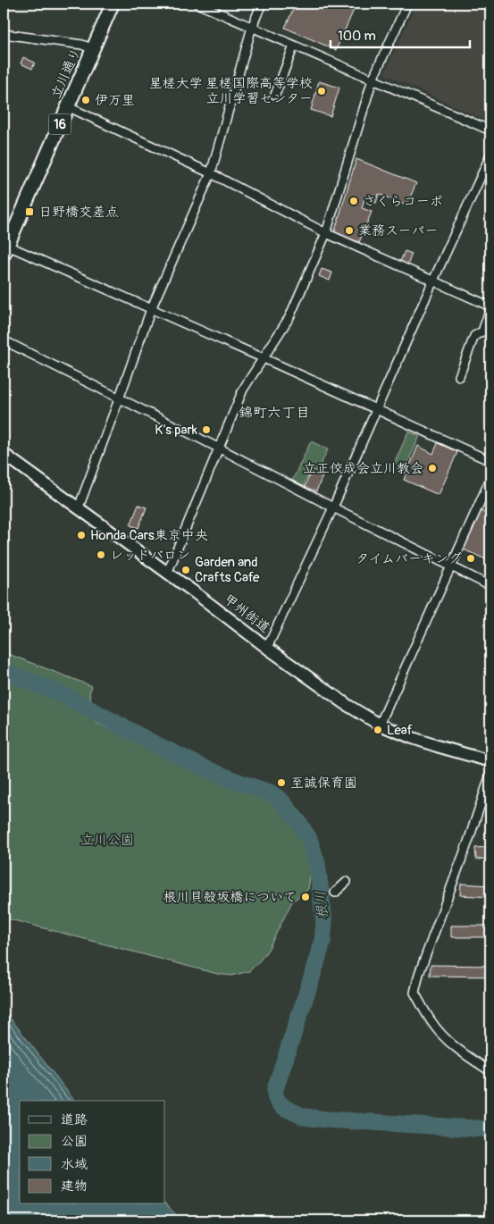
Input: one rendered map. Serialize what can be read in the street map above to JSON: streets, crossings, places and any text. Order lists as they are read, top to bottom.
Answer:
{
  "streets": {
    "main road": ["立川通り", "16", "甲州街道"]
  },
  "districts": ["錦町六丁目"],
  "water": ["根川"],
  "parks": ["立川公園"],
  "places": {
    "other": [
      "星槎大学 星槎国際高等学校 立川学習センター",
      "伊万里",
      "さくらコーポ",
      "業務スーパー",
      "K's park",
      "立正佼成会立川教会",
      "Honda Cars東京中央",
      "レッドバロン",
      "タイムパーキング",
      "Garden and Crafts Cafe",
      "Leaf",
      "至誠保育園",
      "根川貝殻坂橋について"
    ],
    "transit": ["日野橋交差点"]
  },
  "legend": [
    "道路",
    "公園",
    "水域",
    "建物"
  ],
  "scale_bar": "100 m"
}
